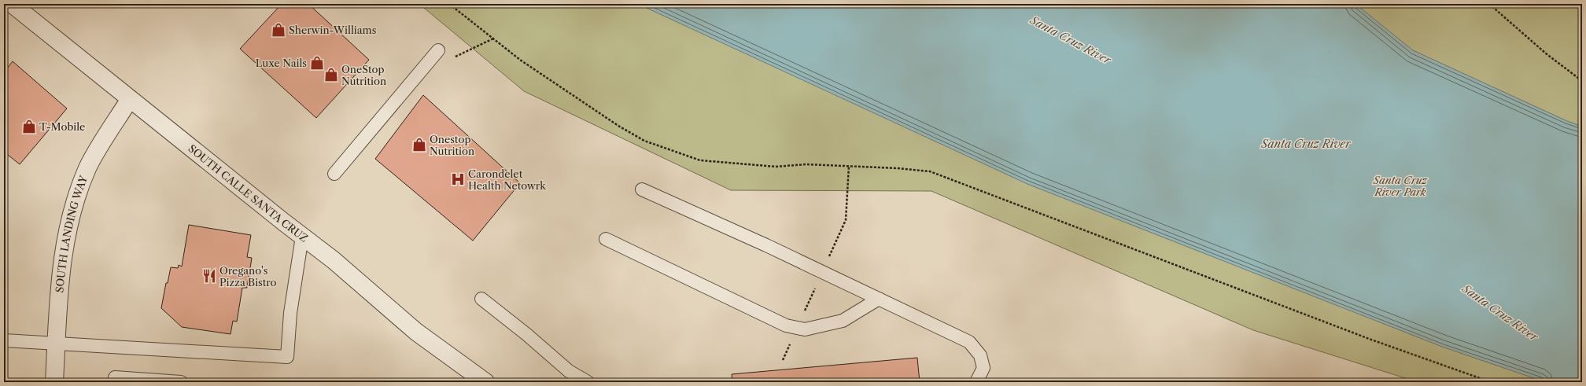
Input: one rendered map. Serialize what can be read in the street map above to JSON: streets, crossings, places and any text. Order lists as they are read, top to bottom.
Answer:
{
  "streets": {
    "street": ["SOUTH CALLE SANTA CRUZ", "SOUTH LANDING WAY"]
  },
  "crossings": [
    ["SOUTH CALLE SANTA CRUZ", "SOUTH LANDING WAY"]
  ],
  "water": ["Santa Cruz River"],
  "parks": ["Santa Cruz River Park"],
  "places": {
    "shop": [
      "Sherwin-Williams",
      "Luxe Nails",
      "OneStop Nutrition",
      "T-Mobile",
      "Onestop Nutrition"
    ],
    "hospital": ["Carondelet Health Netowrk"],
    "restaurant": ["Oregano's Pizza Bistro"]
  }
}
